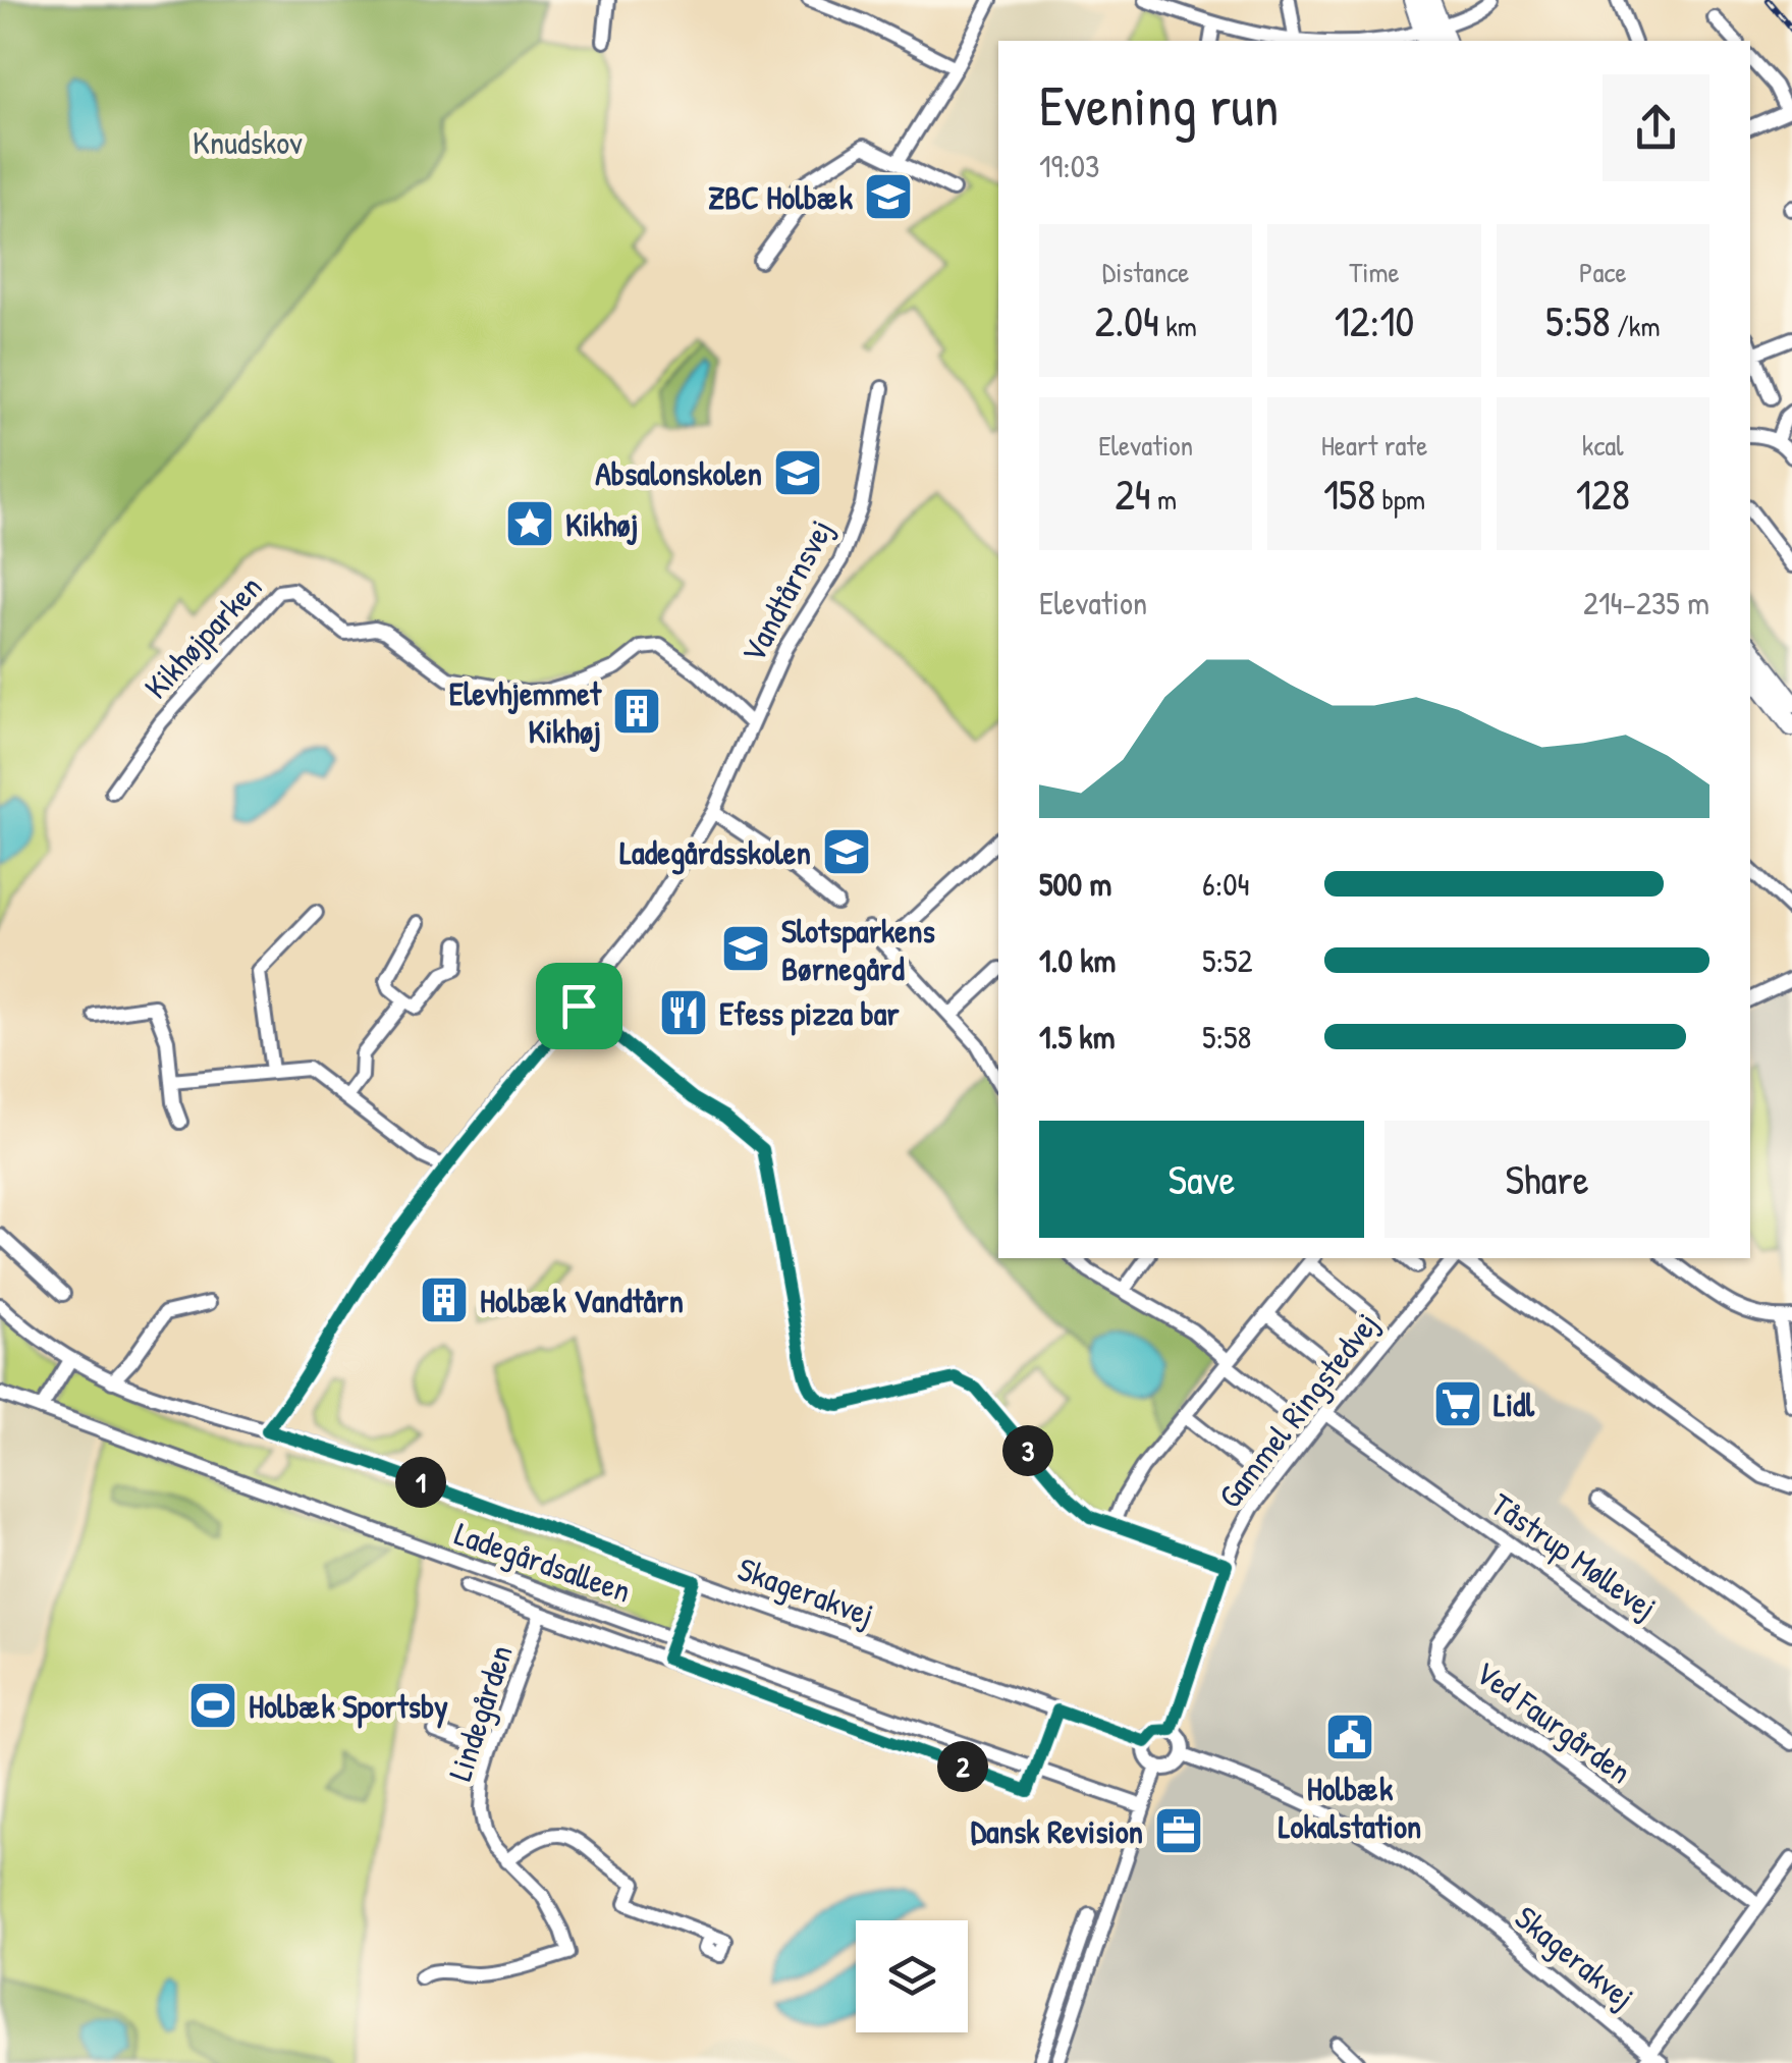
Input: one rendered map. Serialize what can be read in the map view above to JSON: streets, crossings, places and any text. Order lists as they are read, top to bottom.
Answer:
{
  "streets": {
    "street": [
      "Vandtårnsvej",
      "Kikhøjparken",
      "Gammel Ringstedvej",
      "Tåstrup Møllevej",
      "Ladegårdsalleen",
      "Skagerakvej",
      "Lindegården",
      "Ved Faurgården"
    ]
  },
  "crossings": [
    ["Vandtårnsvej", "Kikhøjparken"],
    ["Vandtårnsvej", "Skagerakvej"],
    ["Gammel Ringstedvej", "Tåstrup Møllevej"],
    ["Gammel Ringstedvej", "Skagerakvej"],
    ["Tåstrup Møllevej", "Ved Faurgården"]
  ],
  "parks": ["Knudskov"],
  "places": {
    "school or university": [
      "ZBC Holbæk",
      "Absalonskolen",
      "Ladegårdsskolen",
      "Slotsparkens Børnegård"
    ],
    "place": ["Kikhøj"],
    "building": ["Elevhjemmet Kikhøj", "Holbæk Vandtårn"],
    "restaurant": ["Efess pizza bar"],
    "supermarket": ["Lidl"],
    "sports": ["Holbæk Sportsby"],
    "public building": ["Holbæk Lokalstation"],
    "office": ["Dansk Revision"]
  },
  "page": {
    "heading": ["Evening run", "19:03"],
    "stats": [
      ["Distance", "2.04 km"],
      ["Time", "12:10"],
      ["Pace", "5:58 /km"],
      ["Elevation", "24 m"],
      ["Heart rate", "158 bpm"],
      ["kcal", "128"]
    ],
    "chart": ["Elevation", "214–235 m"],
    "list": [
      {
        "name": "500 m",
        "note": "6:04"
      },
      {
        "name": "1.0 km",
        "note": "5:52"
      },
      {
        "name": "1.5 km",
        "note": "5:58"
      }
    ],
    "buttons": ["Save", "Share"],
    "pins": ["3", "1", "2"]
  }
}
